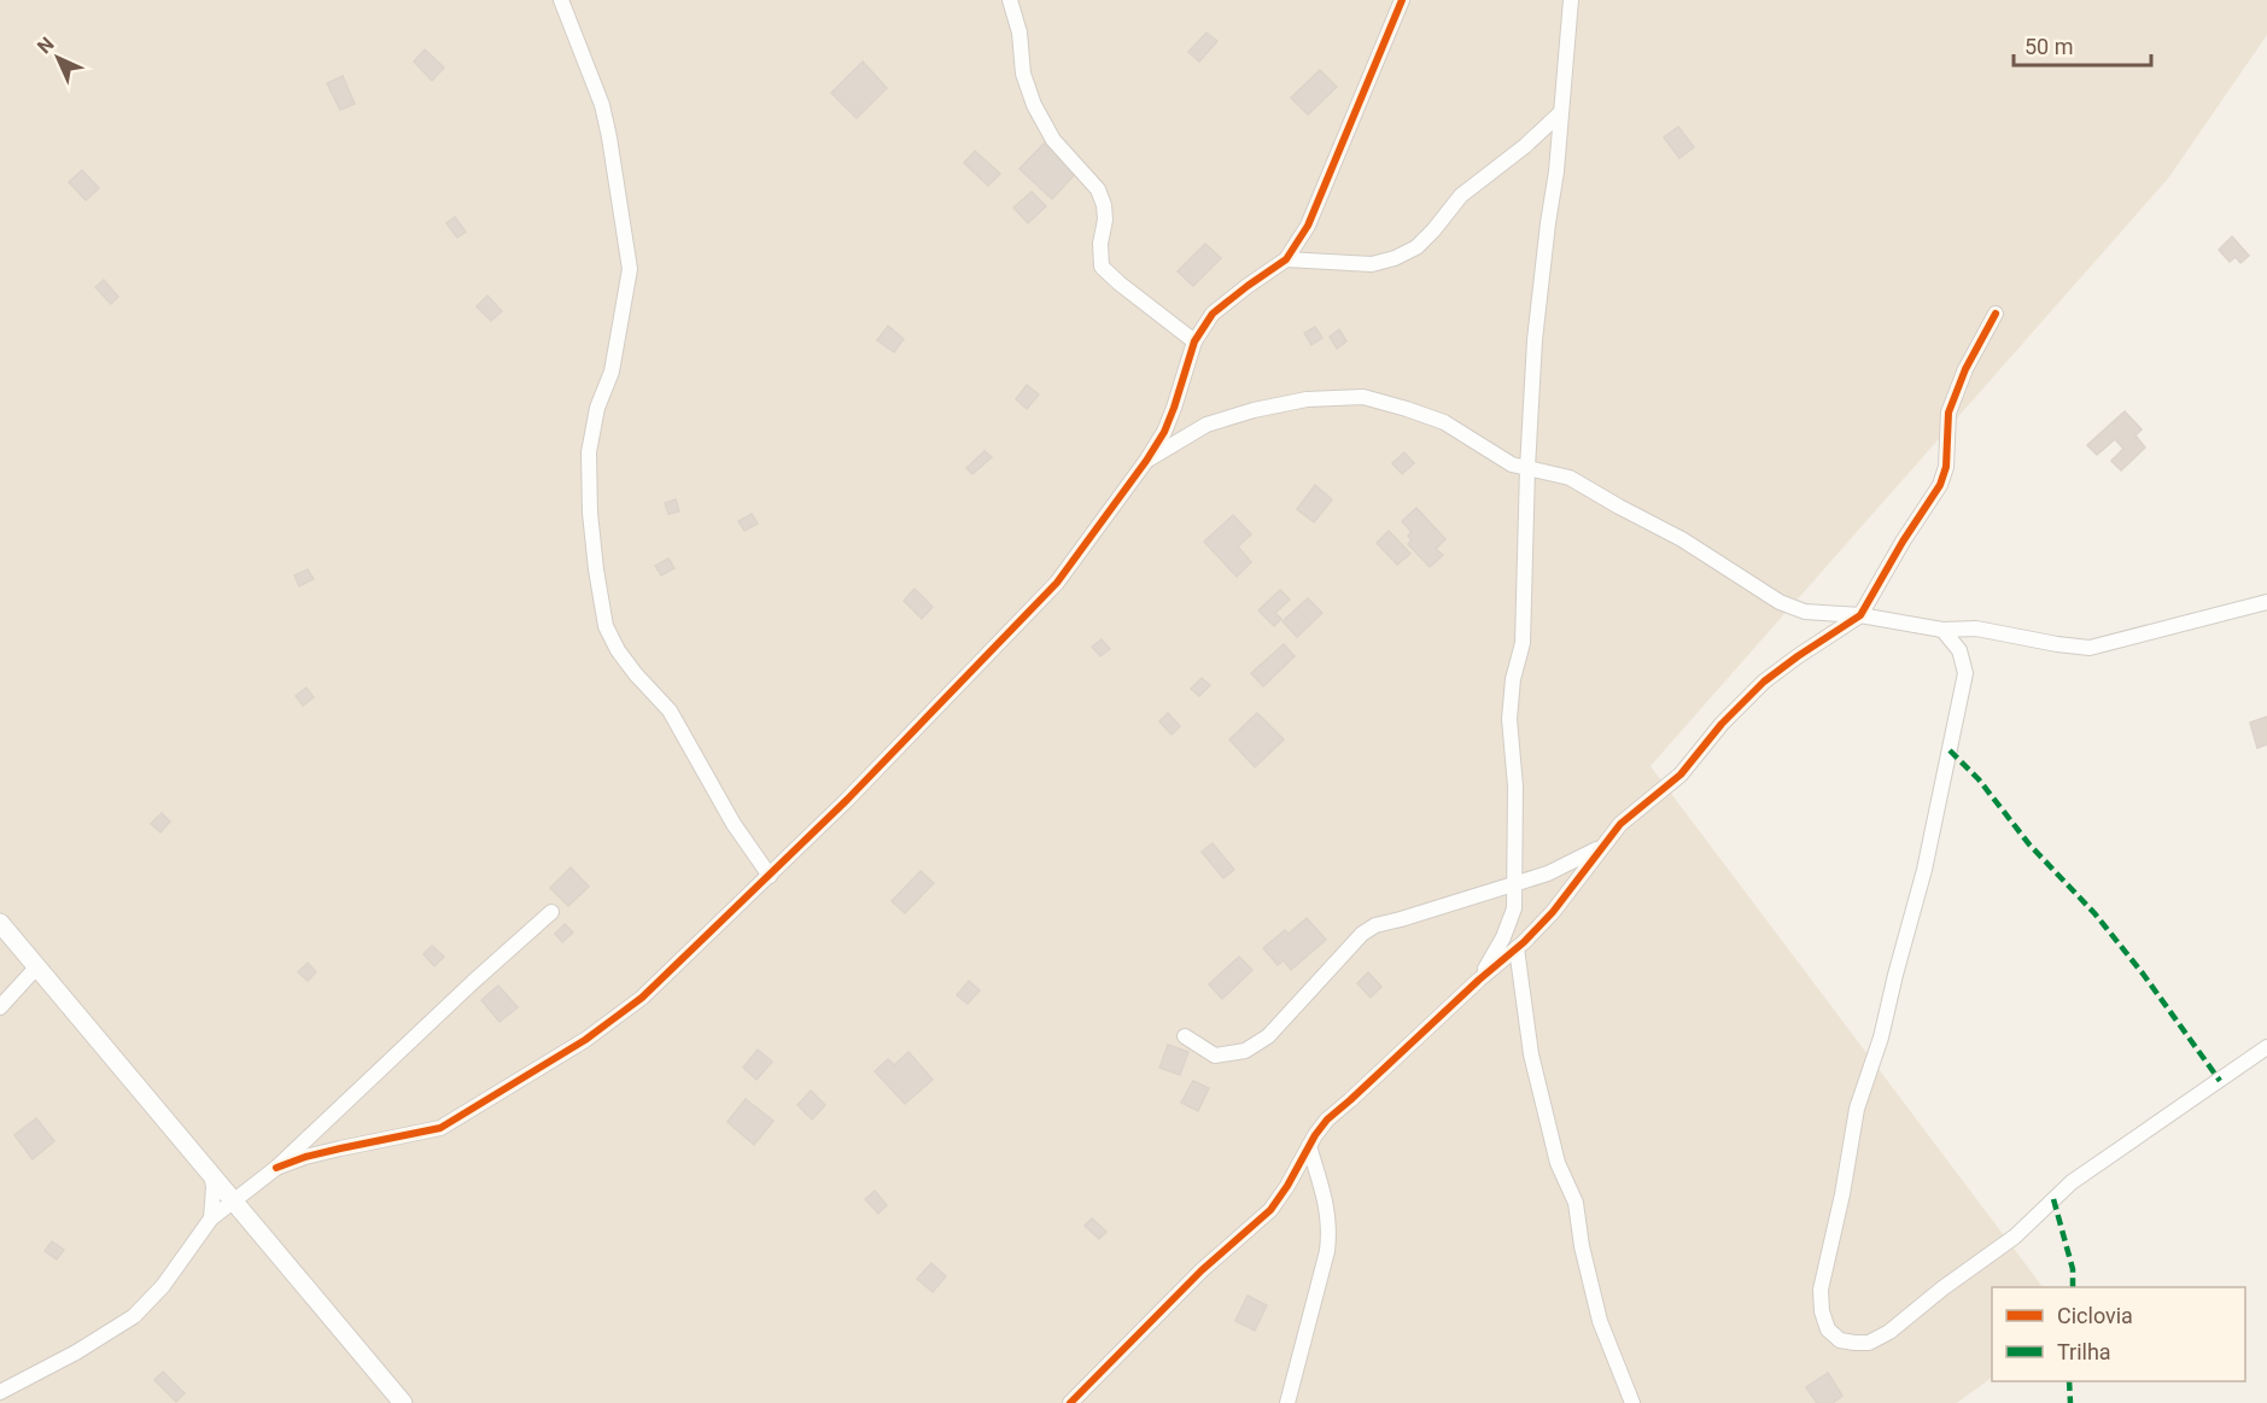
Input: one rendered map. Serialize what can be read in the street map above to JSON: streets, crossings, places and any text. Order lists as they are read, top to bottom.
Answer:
{
  "legend": ["Ciclovia", "Trilha"],
  "scale_bar": "50 m",
  "north": "top left"
}
